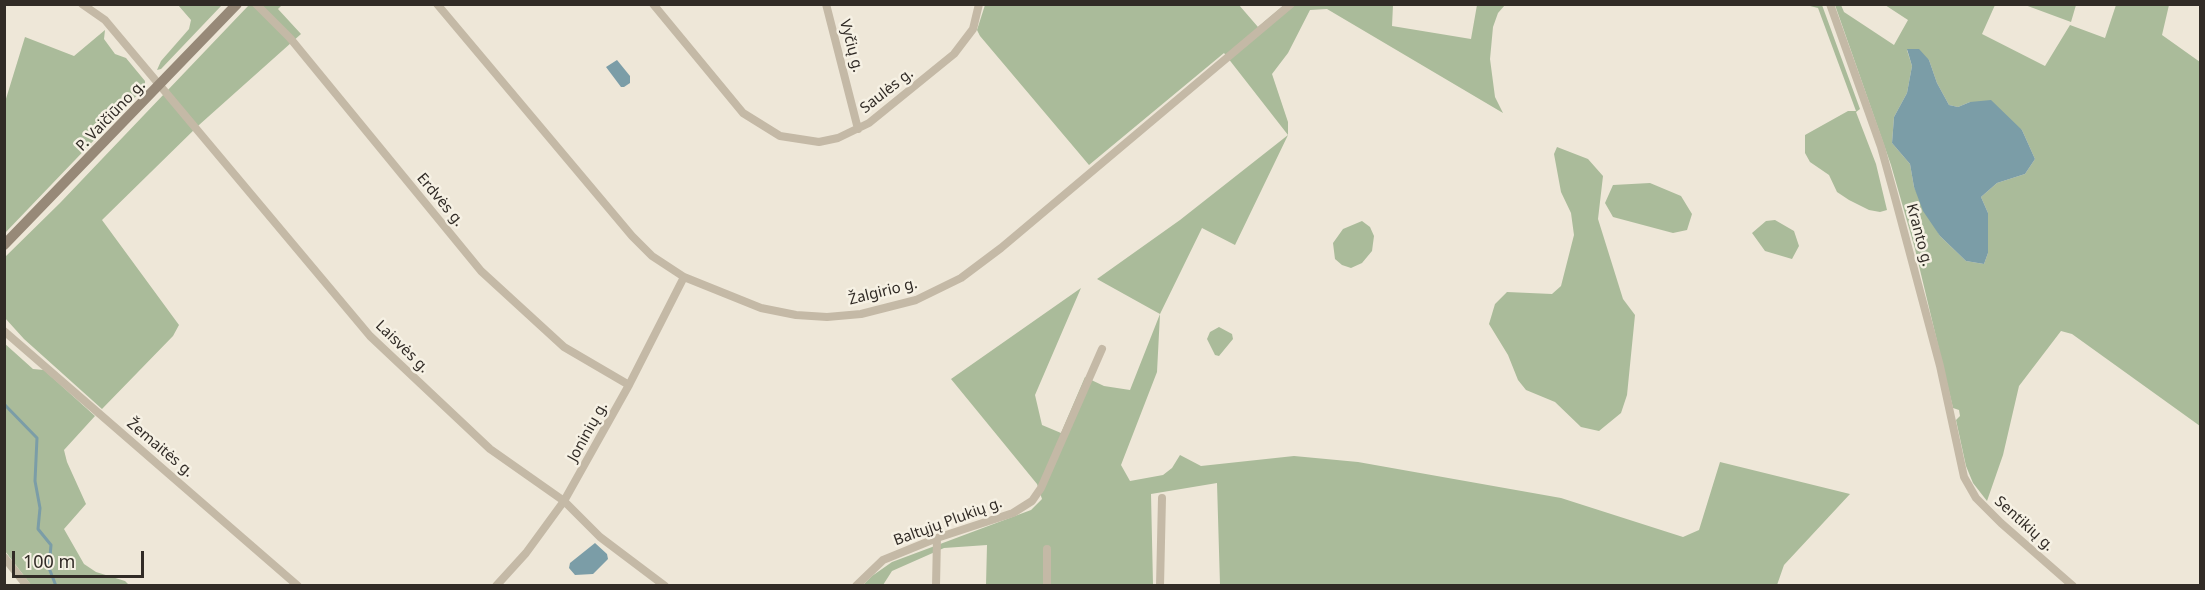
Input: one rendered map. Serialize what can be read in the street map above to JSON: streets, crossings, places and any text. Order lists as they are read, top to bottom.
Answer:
{
  "streets": {
    "main road": ["P. Vaičiūno g."],
    "street": [
      "Vyčių g.",
      "Saulės g.",
      "Erdvės g.",
      "Kranto g.",
      "Žalgirio g.",
      "Laisvės g.",
      "Joninių g.",
      "Žemaitės g.",
      "Baltųjų Plukių g.",
      "Sentikių g."
    ]
  },
  "crossings": [
    ["Vyčių g.", "Saulės g."],
    ["P. Vaičiūno g.", "Laisvės g."],
    ["Erdvės g.", "Joninių g."],
    ["Kranto g.", "Sentikių g."],
    ["Žalgirio g.", "Joninių g."],
    ["Laisvės g.", "Joninių g."]
  ],
  "scale_bar": "100 m"
}
